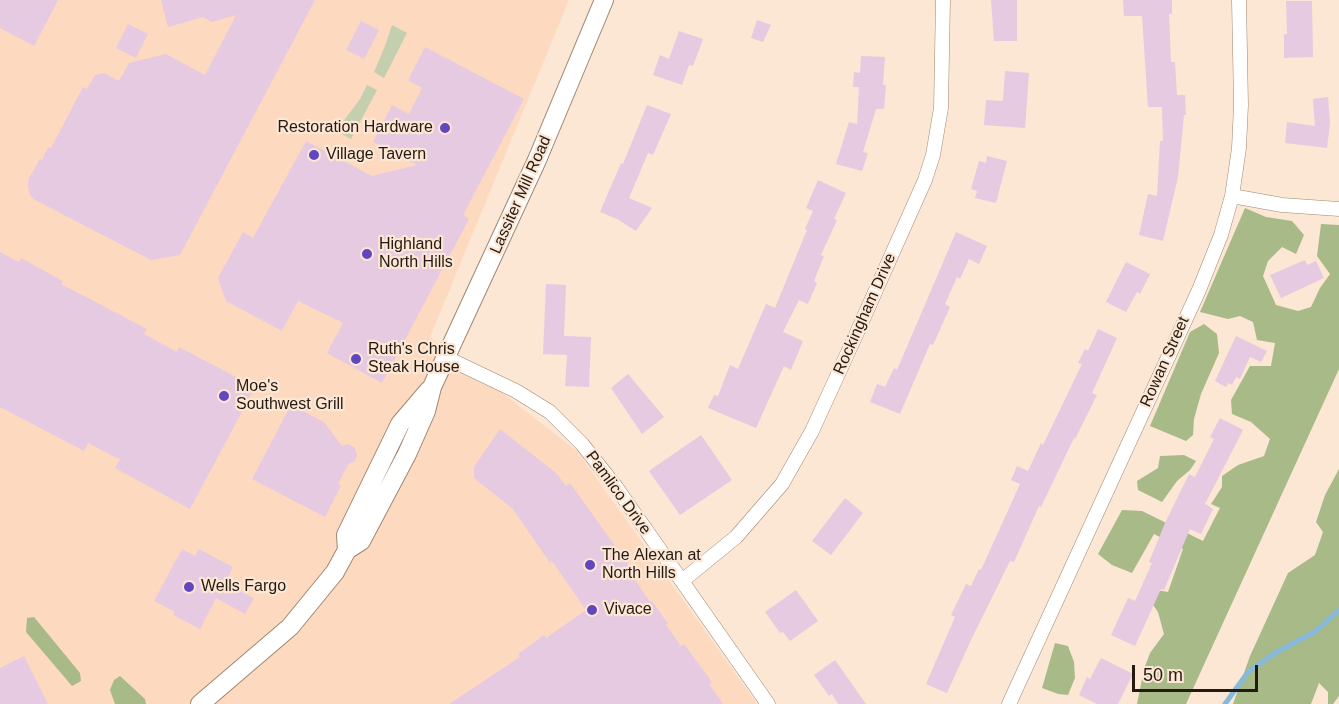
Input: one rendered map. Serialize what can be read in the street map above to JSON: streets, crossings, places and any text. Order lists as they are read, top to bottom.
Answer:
{
  "streets": {
    "main road": ["Lassiter Mill Road"],
    "street": ["Rockingham Drive", "Rowan Street", "Pamlico Drive"]
  },
  "crossings": [
    ["Lassiter Mill Road", "Pamlico Drive"],
    ["Rockingham Drive", "Pamlico Drive"]
  ],
  "places": [
    "Restoration Hardware",
    "Village Tavern",
    "Highland North Hills",
    "Ruth's Chris Steak House",
    "Moe's Southwest Grill",
    "The Alexan at North Hills",
    "Wells Fargo",
    "Vivace"
  ],
  "scale_bar": "50 m"
}
